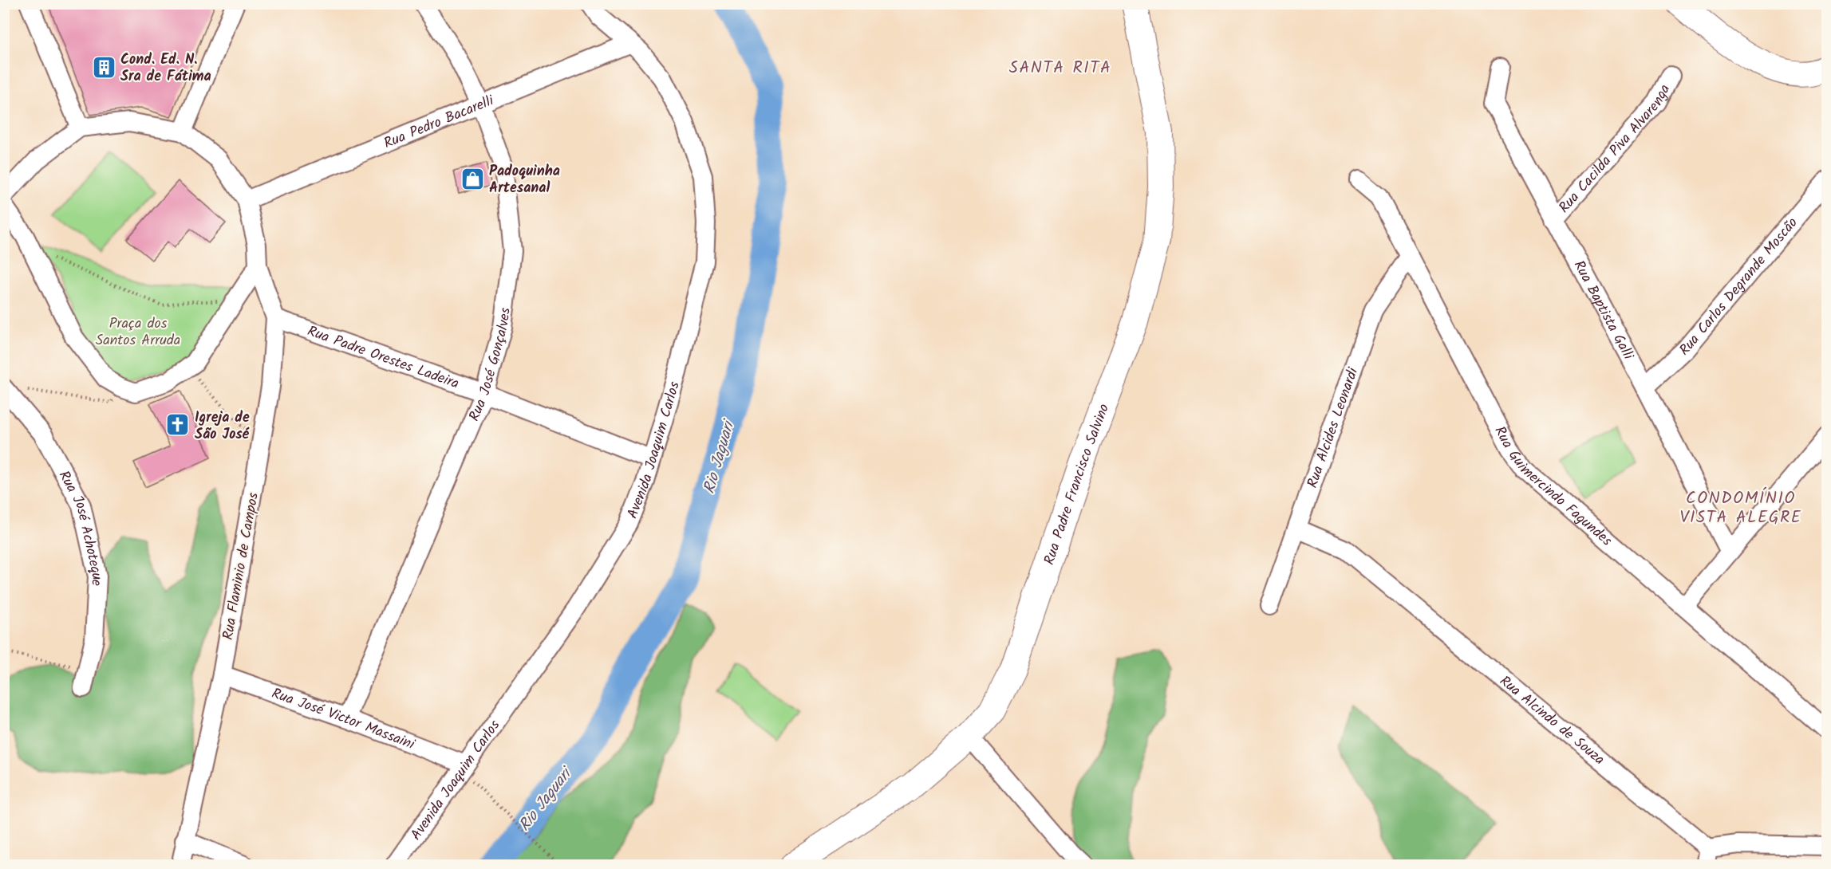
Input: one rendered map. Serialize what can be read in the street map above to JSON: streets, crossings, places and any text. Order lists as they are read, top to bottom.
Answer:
{
  "streets": {
    "street": [
      "Rua Pedro Bacarelli",
      "Rua Cacilda Piva Alvarenga",
      "Rua Carlos Degrande Moscão",
      "Rua Baptista Galli",
      "Rua Padre Orestes Ladeira",
      "Rua José Gonçalves",
      "Rua Alcides Leonardi",
      "Avenida Joaquim Carlos",
      "Rua Padre Francisco Salvino",
      "Rua Guimercindo Fagundes",
      "Rua José Achoteque",
      "Rua Flaminio de Campos",
      "Rua José Victor Massaini",
      "Rua Alcindo de Souza"
    ]
  },
  "crossings": [
    ["Rua Pedro Bacarelli", "Rua José Gonçalves"],
    ["Rua Pedro Bacarelli", "Avenida Joaquim Carlos"],
    ["Rua Pedro Bacarelli", "Rua Flaminio de Campos"],
    ["Rua Cacilda Piva Alvarenga", "Rua Baptista Galli"],
    ["Rua Carlos Degrande Moscão", "Rua Baptista Galli"],
    ["Rua Padre Orestes Ladeira", "Rua José Gonçalves"],
    ["Rua Padre Orestes Ladeira", "Avenida Joaquim Carlos"],
    ["Rua Padre Orestes Ladeira", "Rua Flaminio de Campos"],
    ["Rua José Gonçalves", "Rua José Victor Massaini"],
    ["Rua Alcides Leonardi", "Rua Guimercindo Fagundes"],
    ["Rua Alcides Leonardi", "Rua Alcindo de Souza"],
    ["Avenida Joaquim Carlos", "Rua José Victor Massaini"],
    ["Rua Flaminio de Campos", "Rua José Victor Massaini"]
  ],
  "districts": ["SANTA RITA", "CONDOMÍNIO VISTA ALEGRE"],
  "water": ["Rio Jaguari"],
  "parks": ["Praça dos Santos Arruda"],
  "places": {
    "building": ["Cond. Ed. N. Sra de Fátima"],
    "shop": ["Padoquinha Artesanal"],
    "church": ["Igreja de São José"]
  }
}
